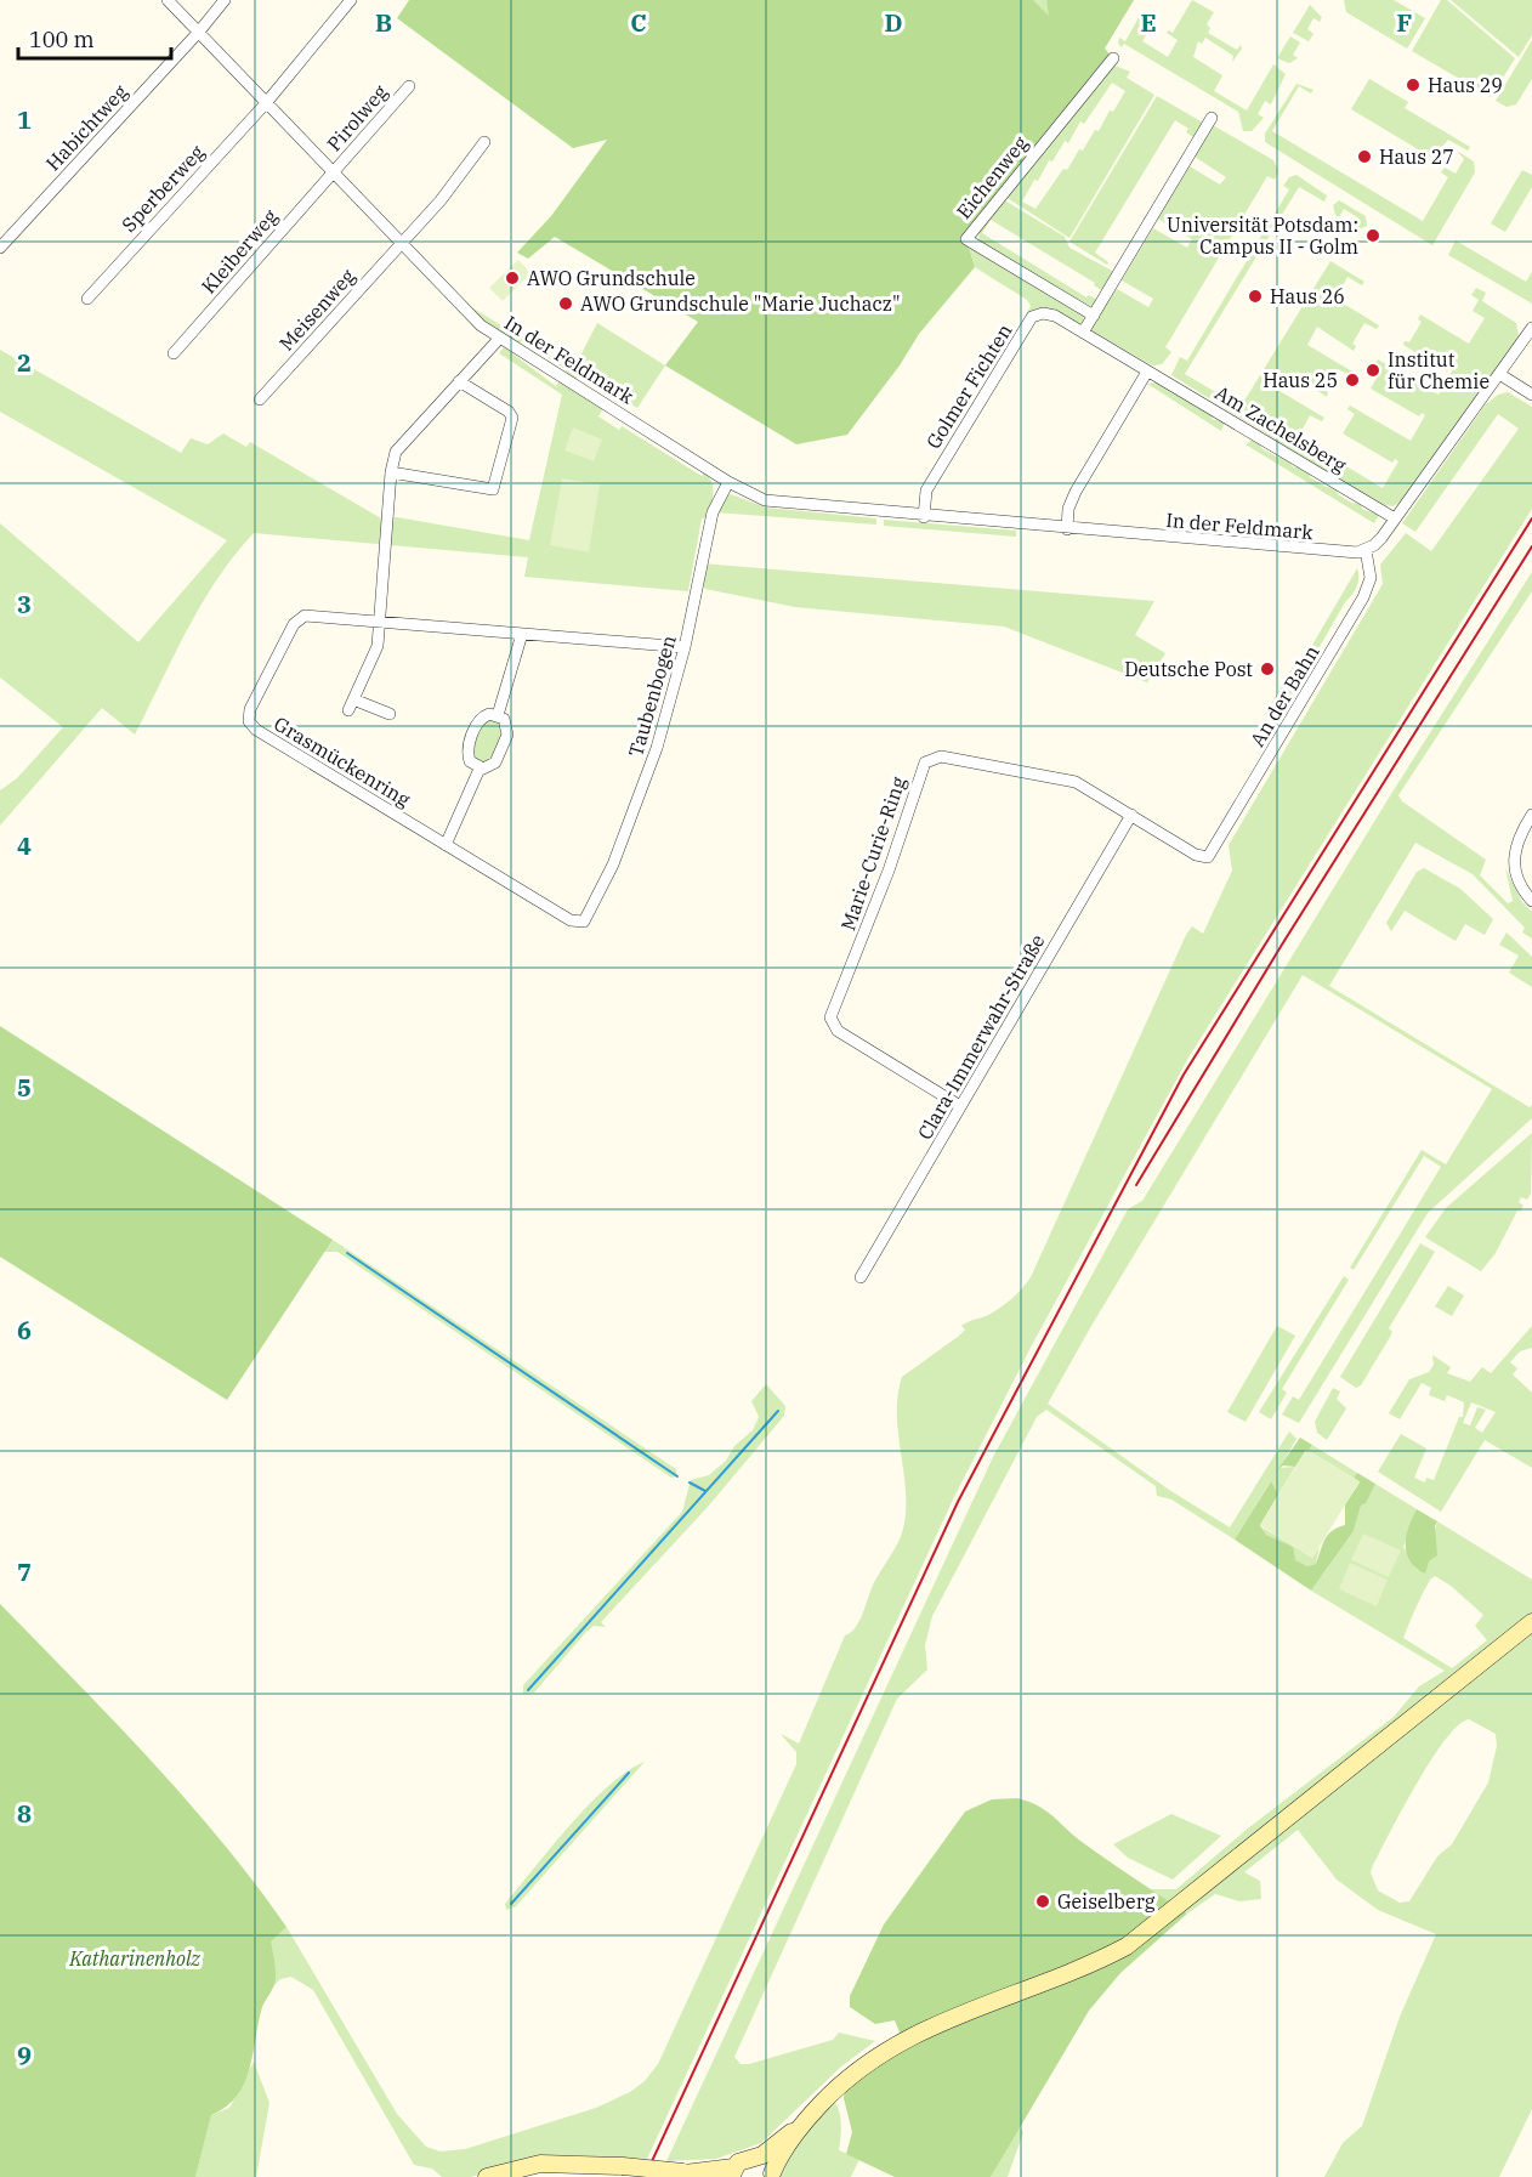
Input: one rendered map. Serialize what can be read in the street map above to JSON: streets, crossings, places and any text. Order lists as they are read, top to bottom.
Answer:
{
  "streets": {
    "street": [
      "Pirolweg",
      "Habichtweg",
      "Eichenweg",
      "Sperberweg",
      "Kleiberweg",
      "Meisenweg",
      "In der Feldmark",
      "Golmer Fichten",
      "Am Zachelsberg",
      "Taubenbogen",
      "An der Bahn",
      "Grasmückenring",
      "Marie-Curie-Ring",
      "Clara-Immerwahr-Straße"
    ]
  },
  "crossings": [
    ["Pirolweg", "Kleiberweg"],
    ["Pirolweg", "In der Feldmark"],
    ["Habichtweg", "In der Feldmark"],
    ["Sperberweg", "In der Feldmark"],
    ["Kleiberweg", "In der Feldmark"],
    ["Meisenweg", "In der Feldmark"],
    ["In der Feldmark", "Golmer Fichten"],
    ["In der Feldmark", "Taubenbogen"],
    ["In der Feldmark", "An der Bahn"],
    ["Golmer Fichten", "Am Zachelsberg"],
    ["Taubenbogen", "Grasmückenring"],
    ["An der Bahn", "Marie-Curie-Ring"],
    ["Marie-Curie-Ring", "Clara-Immerwahr-Straße"]
  ],
  "parks": ["Katharinenholz"],
  "places": [
    "Haus 29",
    "Haus 27",
    "Universität Potsdam: Campus II - Golm",
    "AWO Grundschule",
    "Haus 26",
    "AWO Grundschule \"Marie Juchacz\"",
    "Institut für Chemie",
    "Haus 25",
    "Deutsche Post",
    "Geiselberg"
  ],
  "scale_bar": "100 m",
  "grid": {
    "columns": [
      "B",
      "C",
      "D",
      "E",
      "F"
    ],
    "rows": [
      "1",
      "2",
      "3",
      "4",
      "5",
      "6",
      "7",
      "8",
      "9"
    ]
  }
}
